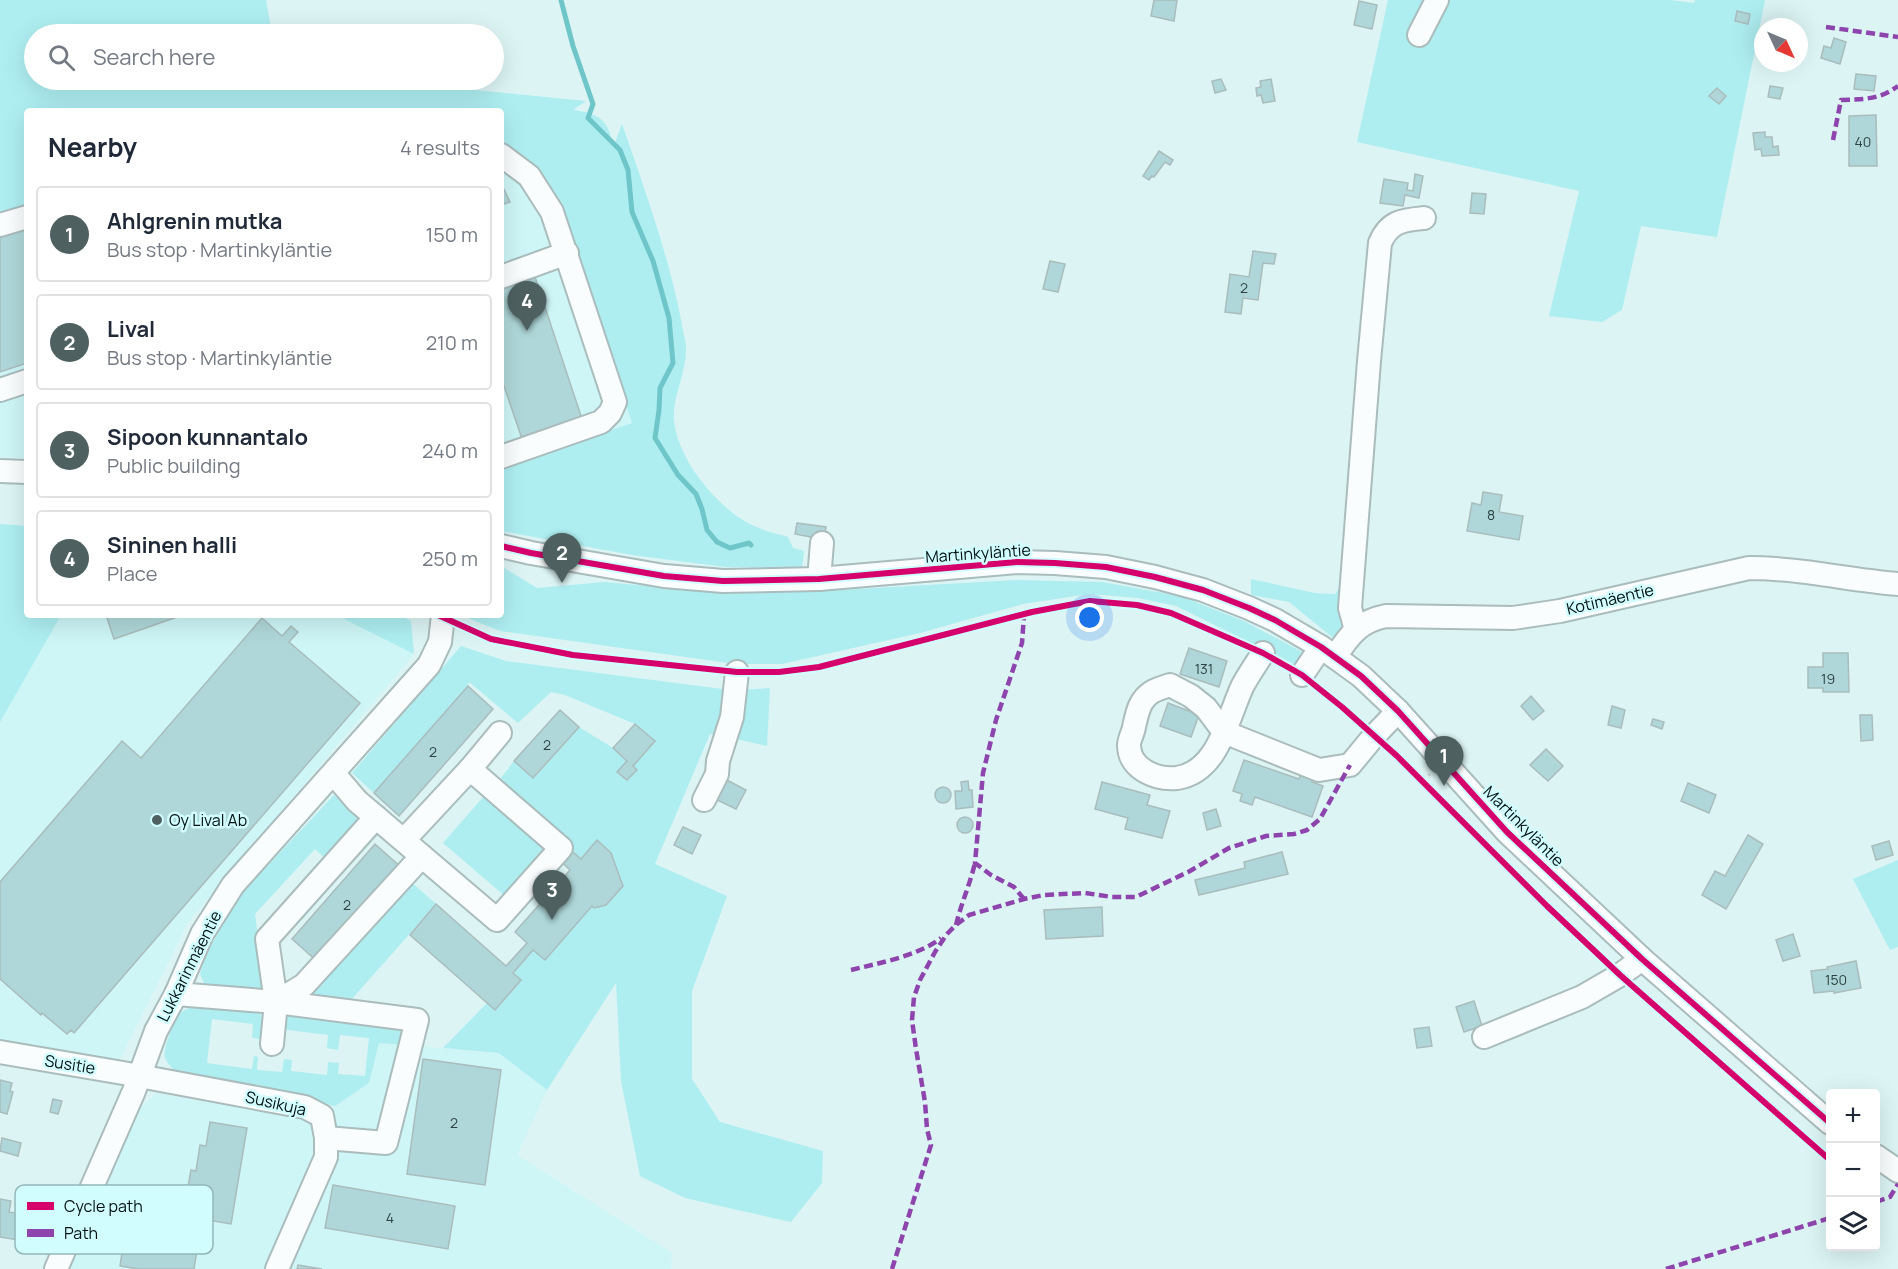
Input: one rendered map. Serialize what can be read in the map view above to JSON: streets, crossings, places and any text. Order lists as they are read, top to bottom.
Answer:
{
  "streets": {
    "street": [
      "Martinkyläntie",
      "Kotimäentie",
      "Lukkarinmäentie",
      "Susitie",
      "Susikuja"
    ]
  },
  "crossings": [
    ["Martinkyläntie", "Kotimäentie"],
    ["Lukkarinmäentie", "Susitie"],
    ["Lukkarinmäentie", "Susikuja"],
    ["Susitie", "Susikuja"]
  ],
  "places": ["Oy Lival Ab"],
  "house_numbers": [
    "40",
    "2",
    "8",
    "131",
    "19",
    "2",
    "2",
    "2",
    "150",
    "2",
    "4"
  ],
  "legend": ["Cycle path", "Path"],
  "north": "bottom right",
  "page": {
    "search": "Search here",
    "heading": ["Nearby", "4 results"],
    "list": [
      {
        "mark": "1",
        "name": "Ahlgrenin mutka",
        "note": "Bus stop · Martinkyläntie",
        "value": "150 m"
      },
      {
        "mark": "2",
        "name": "Lival",
        "note": "Bus stop · Martinkyläntie",
        "value": "210 m"
      },
      {
        "mark": "3",
        "name": "Sipoon kunnantalo",
        "note": "Public building",
        "value": "240 m"
      },
      {
        "mark": "4",
        "name": "Sininen halli",
        "note": "Place",
        "value": "250 m"
      }
    ],
    "pins": [
      "4",
      "2",
      "1",
      "3"
    ],
    "map_buttons": ["+", "−"]
  }
}
